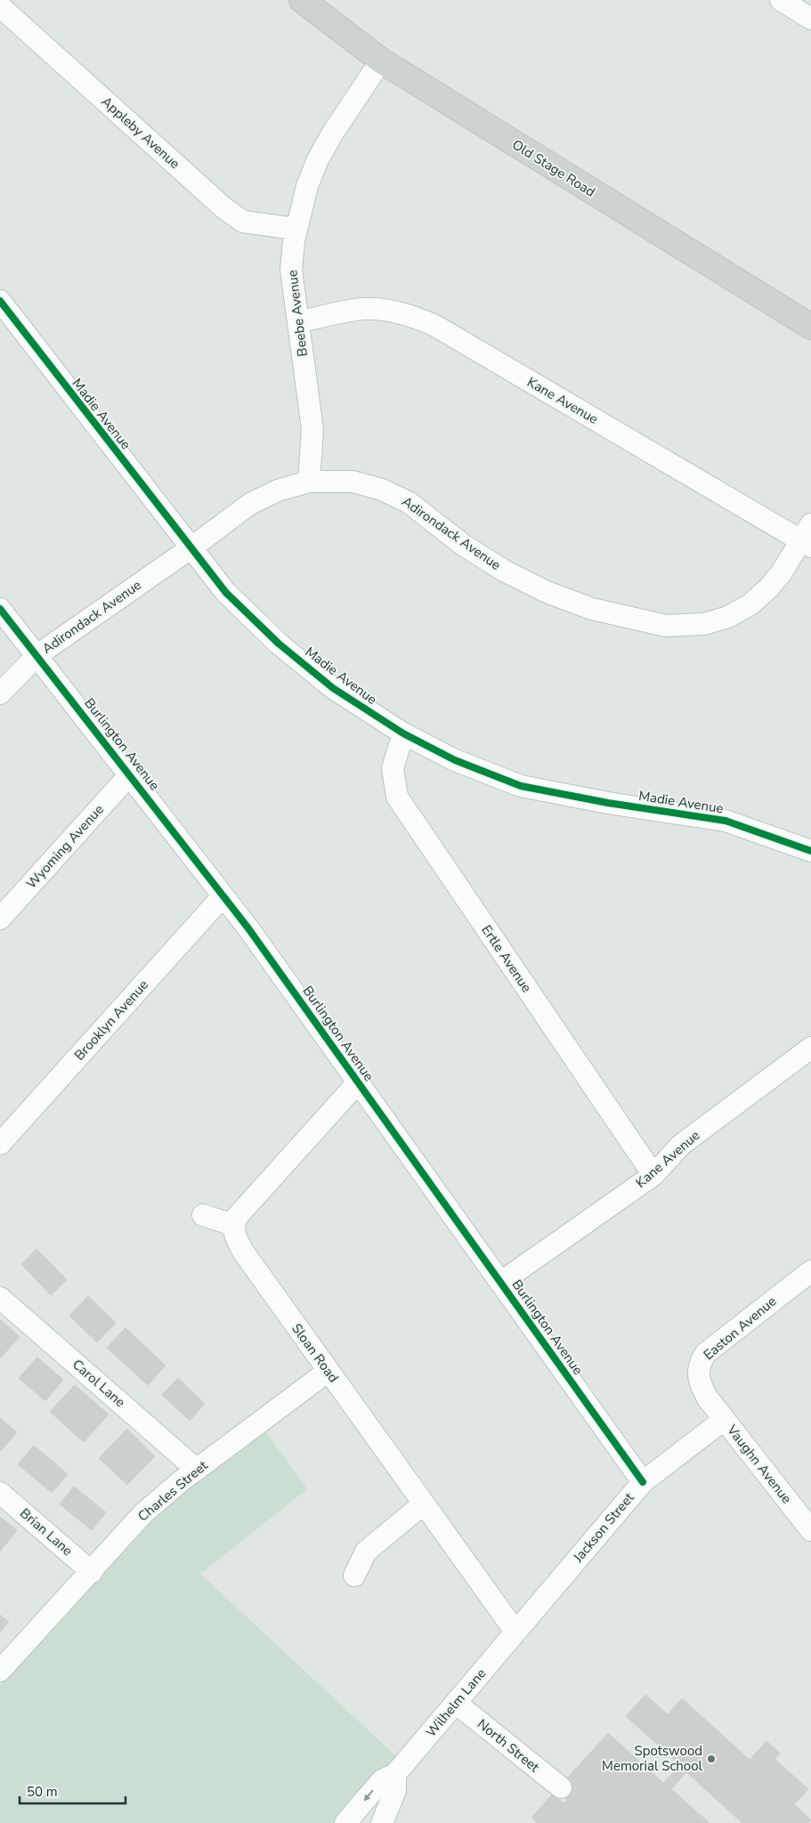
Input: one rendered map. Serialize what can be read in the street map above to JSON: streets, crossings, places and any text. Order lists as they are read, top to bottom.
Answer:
{
  "streets": {
    "main road": ["Old Stage Road"],
    "street": [
      "Appleby Avenue",
      "Beebe Avenue",
      "Kane Avenue",
      "Madie Avenue",
      "Adirondack Avenue",
      "Burlington Avenue",
      "Wyoming Avenue",
      "Ertle Avenue",
      "Brooklyn Avenue",
      "Easton Avenue",
      "Sloan Road",
      "Carol Lane",
      "Vaughn Avenue",
      "Charles Street",
      "Jackson Street",
      "Brian Lane",
      "Wilhelm Lane",
      "North Street"
    ]
  },
  "crossings": [
    ["Appleby Avenue", "Beebe Avenue"],
    ["Old Stage Road", "Beebe Avenue"],
    ["Beebe Avenue", "Kane Avenue"],
    ["Beebe Avenue", "Adirondack Avenue"],
    ["Kane Avenue", "Adirondack Avenue"],
    ["Kane Avenue", "Burlington Avenue"],
    ["Kane Avenue", "Ertle Avenue"],
    ["Madie Avenue", "Adirondack Avenue"],
    ["Madie Avenue", "Ertle Avenue"],
    ["Adirondack Avenue", "Burlington Avenue"],
    ["Burlington Avenue", "Wyoming Avenue"],
    ["Burlington Avenue", "Brooklyn Avenue"],
    ["Burlington Avenue", "Jackson Street"],
    ["Easton Avenue", "Vaughn Avenue"],
    ["Sloan Road", "Charles Street"],
    ["Sloan Road", "Jackson Street"],
    ["Sloan Road", "Wilhelm Lane"],
    ["Carol Lane", "Charles Street"],
    ["Vaughn Avenue", "Jackson Street"],
    ["Charles Street", "Brian Lane"],
    ["Jackson Street", "Wilhelm Lane"],
    ["Wilhelm Lane", "North Street"]
  ],
  "places": ["Spotswood Memorial School"],
  "scale_bar": "50 m"
}
